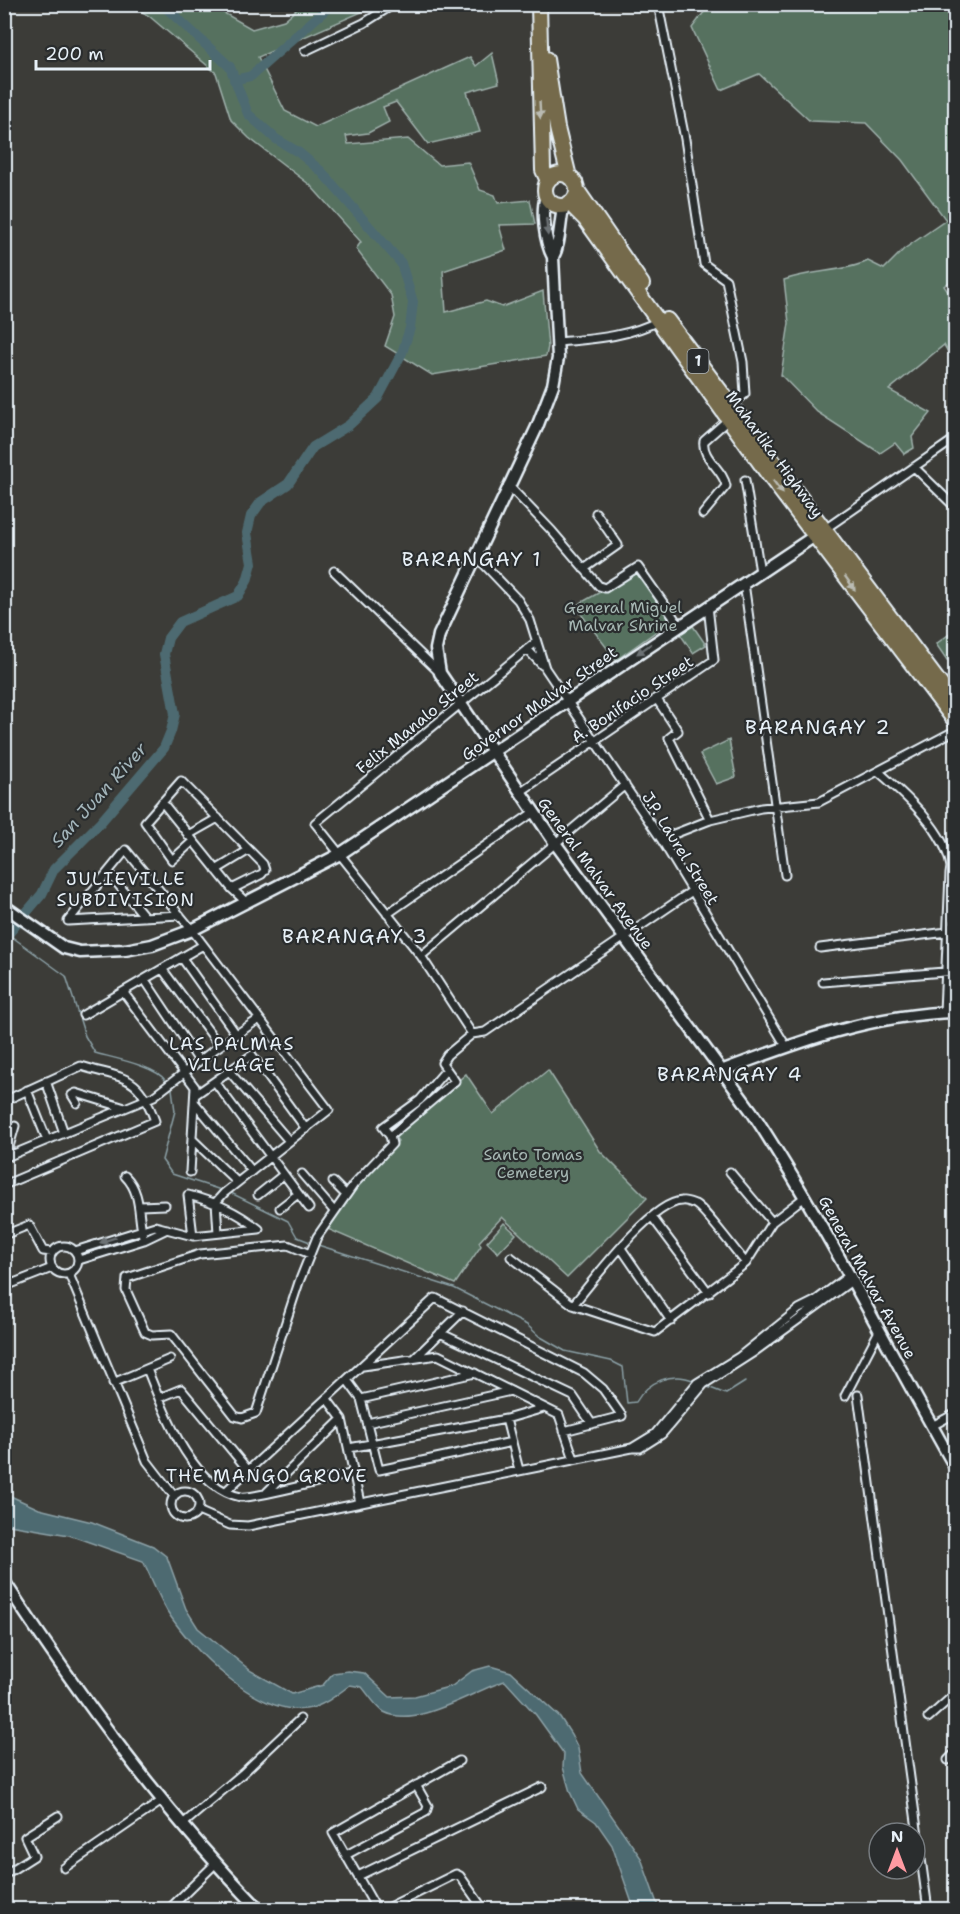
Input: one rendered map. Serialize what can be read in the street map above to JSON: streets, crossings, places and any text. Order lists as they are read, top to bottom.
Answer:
{
  "streets": {
    "highway": ["1", "Maharlika Highway"],
    "main road": ["Governor Malvar Street", "General Malvar Avenue"],
    "street": ["A. Bonifacio Street", "Felix Manalo Street", "J.P. Laurel Street"]
  },
  "crossings": [
    ["1", "Maharlika Highway"],
    ["Maharlika Highway", "Governor Malvar Street"],
    ["A. Bonifacio Street", "Governor Malvar Street"],
    ["A. Bonifacio Street", "J.P. Laurel Street"],
    ["A. Bonifacio Street", "General Malvar Avenue"],
    ["Governor Malvar Street", "Felix Manalo Street"],
    ["Governor Malvar Street", "J.P. Laurel Street"],
    ["Governor Malvar Street", "General Malvar Avenue"],
    ["Felix Manalo Street", "J.P. Laurel Street"],
    ["Felix Manalo Street", "General Malvar Avenue"]
  ],
  "districts": [
    "BARANGAY 1",
    "BARANGAY 2",
    "JULIEVILLE SUBDIVISION",
    "BARANGAY 3",
    "LAS PALMAS VILLAGE",
    "BARANGAY 4",
    "THE MANGO GROVE"
  ],
  "water": ["San Juan River"],
  "parks": ["General Miguel Malvar Shrine", "Santo Tomas Cemetery"],
  "scale_bar": "200 m",
  "north": "top"
}
